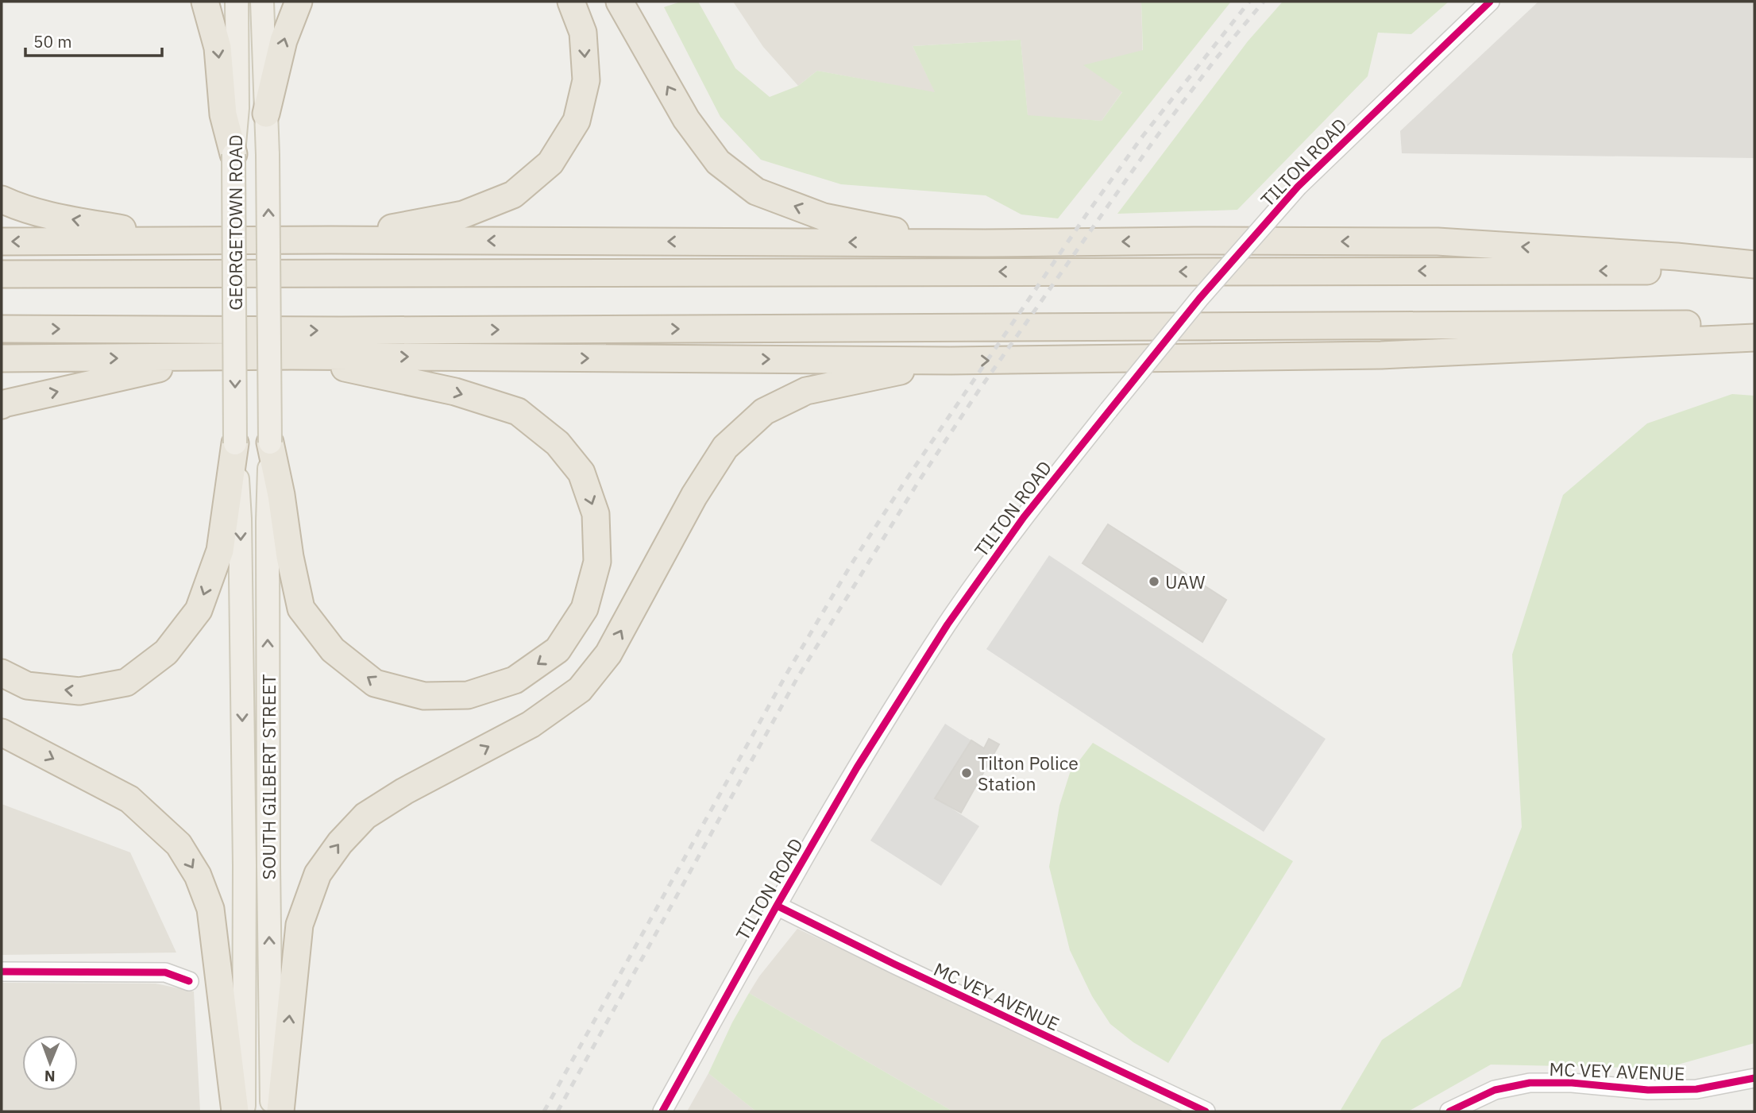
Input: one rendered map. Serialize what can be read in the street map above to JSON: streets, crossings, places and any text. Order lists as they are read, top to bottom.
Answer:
{
  "streets": {
    "main road": ["GEORGETOWN ROAD", "SOUTH GILBERT STREET"],
    "street": ["TILTON ROAD", "MC VEY AVENUE"]
  },
  "crossings": [
    ["TILTON ROAD", "MC VEY AVENUE"],
    ["GEORGETOWN ROAD", "SOUTH GILBERT STREET"]
  ],
  "places": ["UAW", "Tilton Police Station"],
  "scale_bar": "50 m",
  "north": "bottom"
}
